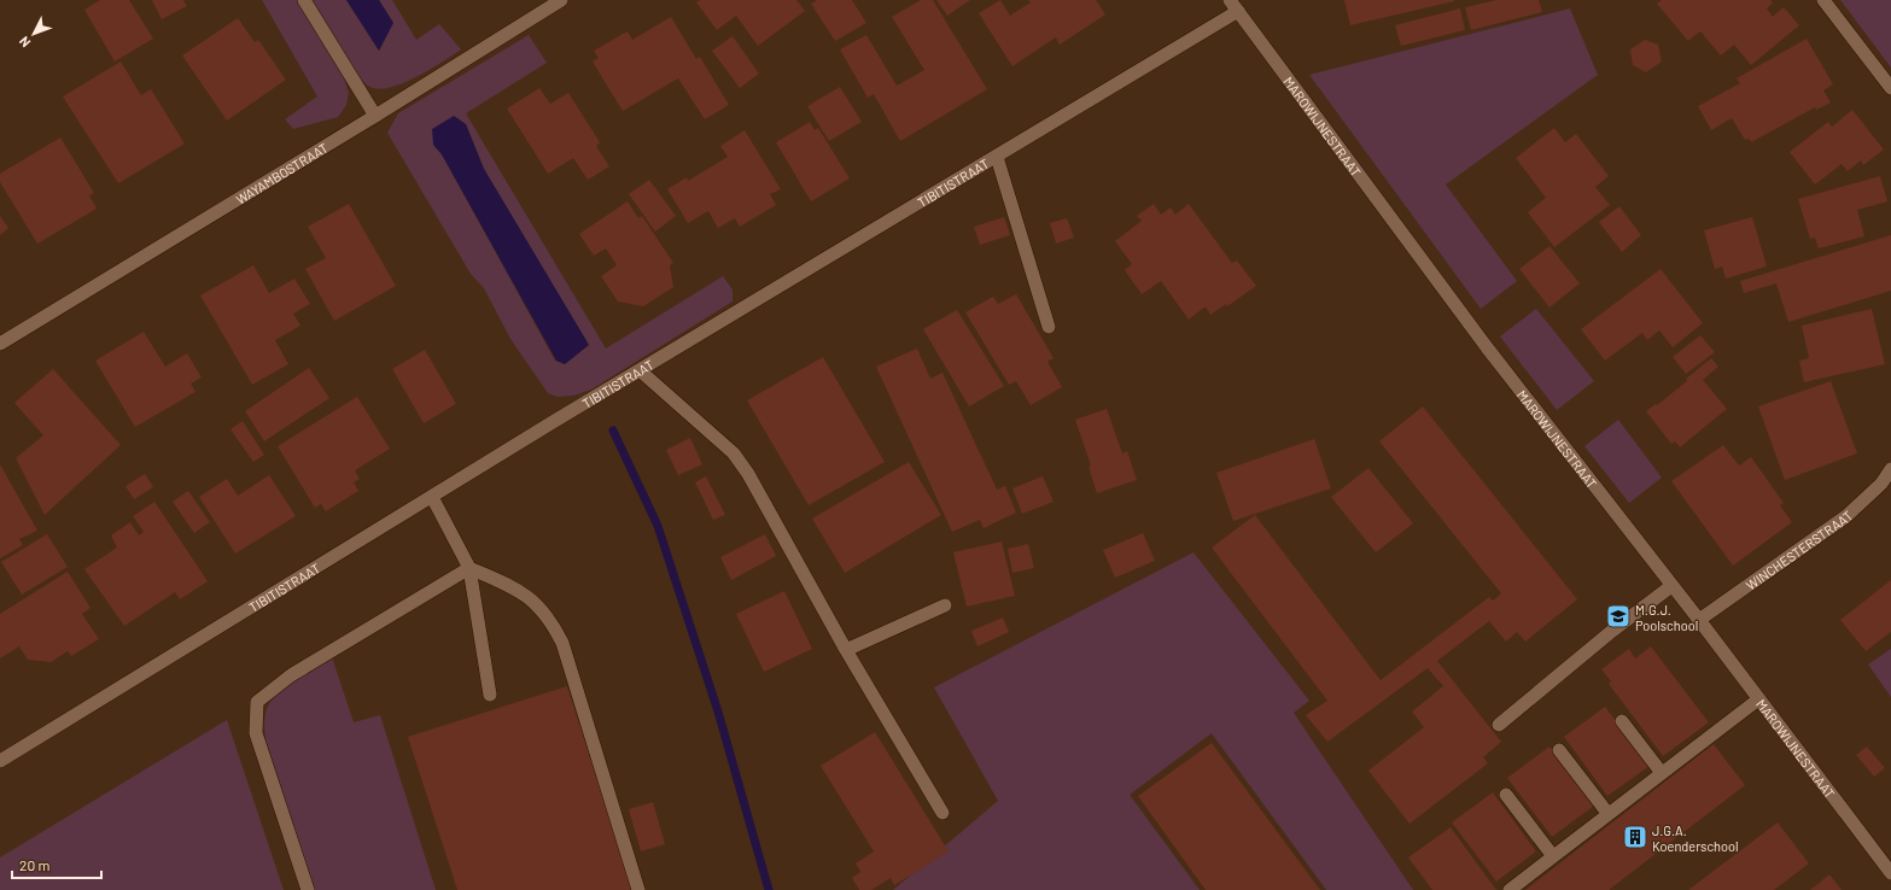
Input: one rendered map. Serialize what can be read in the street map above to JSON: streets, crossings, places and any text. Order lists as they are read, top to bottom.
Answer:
{
  "streets": {
    "street": [
      "MAROWIJNESTRAAT",
      "WAYAMBOSTRAAT",
      "TIBITISTRAAT",
      "WINCHESTERSTRAAT"
    ]
  },
  "crossings": [
    ["MAROWIJNESTRAAT", "TIBITISTRAAT"],
    ["MAROWIJNESTRAAT", "WINCHESTERSTRAAT"]
  ],
  "places": {
    "school or university": ["M.G.J. Poolschool"],
    "building": ["J.G.A. Koenderschool"]
  },
  "scale_bar": "20 m",
  "north": "bottom left"
}
